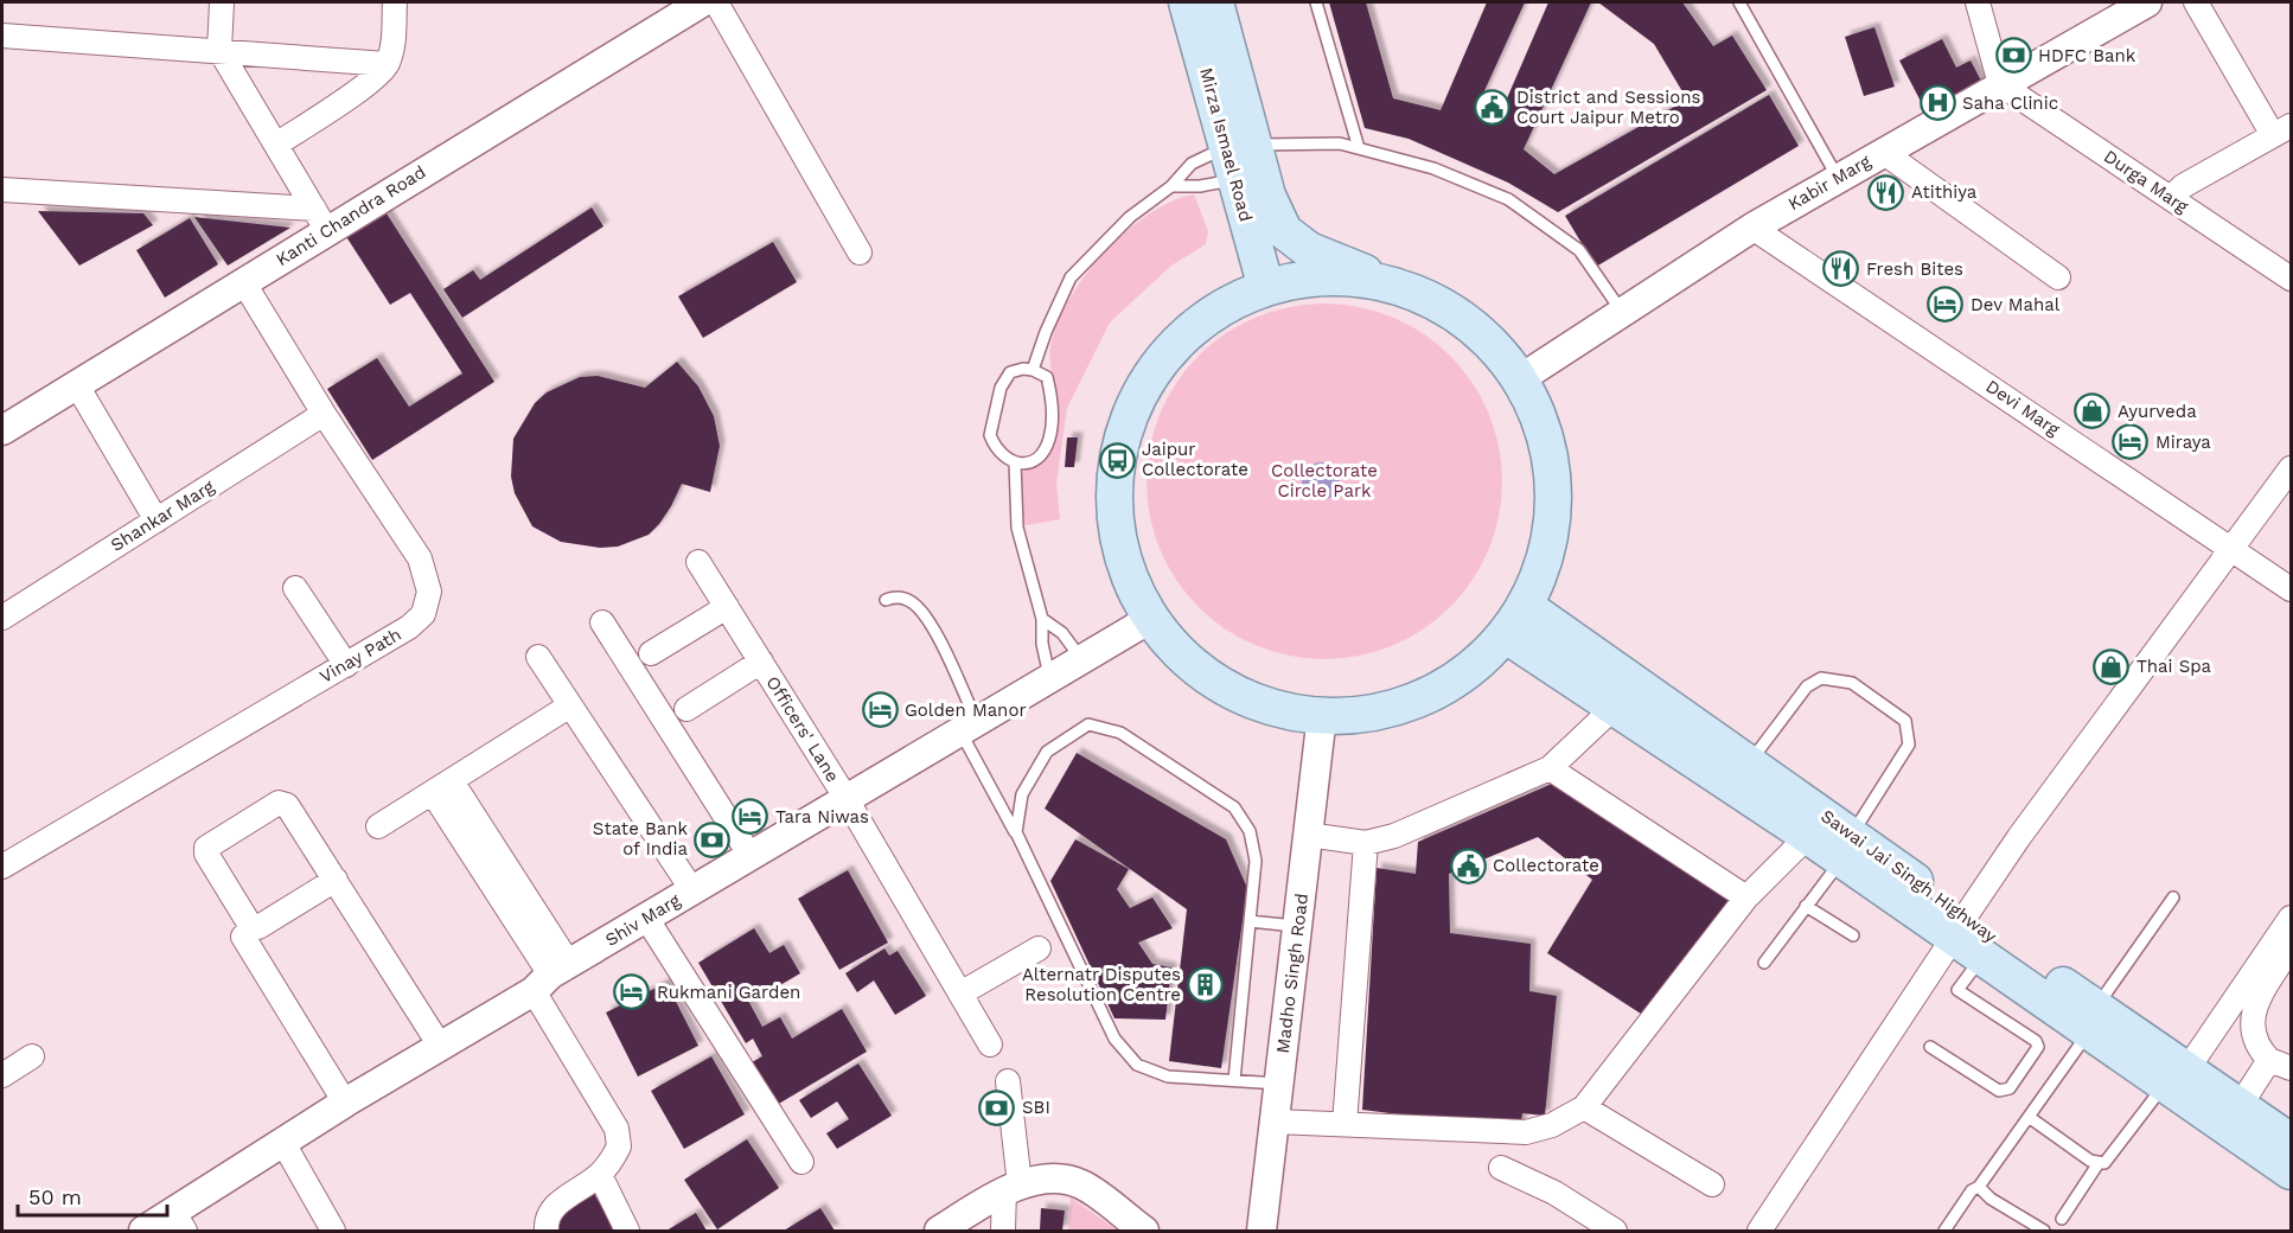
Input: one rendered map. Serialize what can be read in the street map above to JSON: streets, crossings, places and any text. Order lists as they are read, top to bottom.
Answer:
{
  "streets": {
    "main road": ["Mirza Ismael Road", "Sawai Jai Singh Highway"],
    "street": [
      "Durga Marg",
      "Kabir Marg",
      "Kanti Chandra Road",
      "Devi Marg",
      "Shankar Marg",
      "Vinay Path",
      "Officers' Lane",
      "Shiv Marg",
      "Madho Singh Road"
    ]
  },
  "crossings": [
    ["Durga Marg", "Kabir Marg"],
    ["Kabir Marg", "Devi Marg"],
    ["Kanti Chandra Road", "Vinay Path"],
    ["Shankar Marg", "Vinay Path"],
    ["Officers' Lane", "Shiv Marg"]
  ],
  "parks": ["Collectorate Circle Park"],
  "places": {
    "bank": ["HDFC Bank", "State Bank of India", "SBI"],
    "hospital": ["Saha Clinic"],
    "public building": ["District and Sessions Court Jaipur Metro", "Collectorate"],
    "restaurant": ["Atithiya", "Fresh Bites"],
    "hotel": [
      "Dev Mahal",
      "Miraya",
      "Golden Manor",
      "Tara Niwas",
      "Rukmani Garden"
    ],
    "shop": ["Ayurveda", "Thai Spa"],
    "bus stop": ["Jaipur Collectorate"],
    "building": ["Alternatr Disputes Resolution Centre"]
  },
  "scale_bar": "50 m"
}
